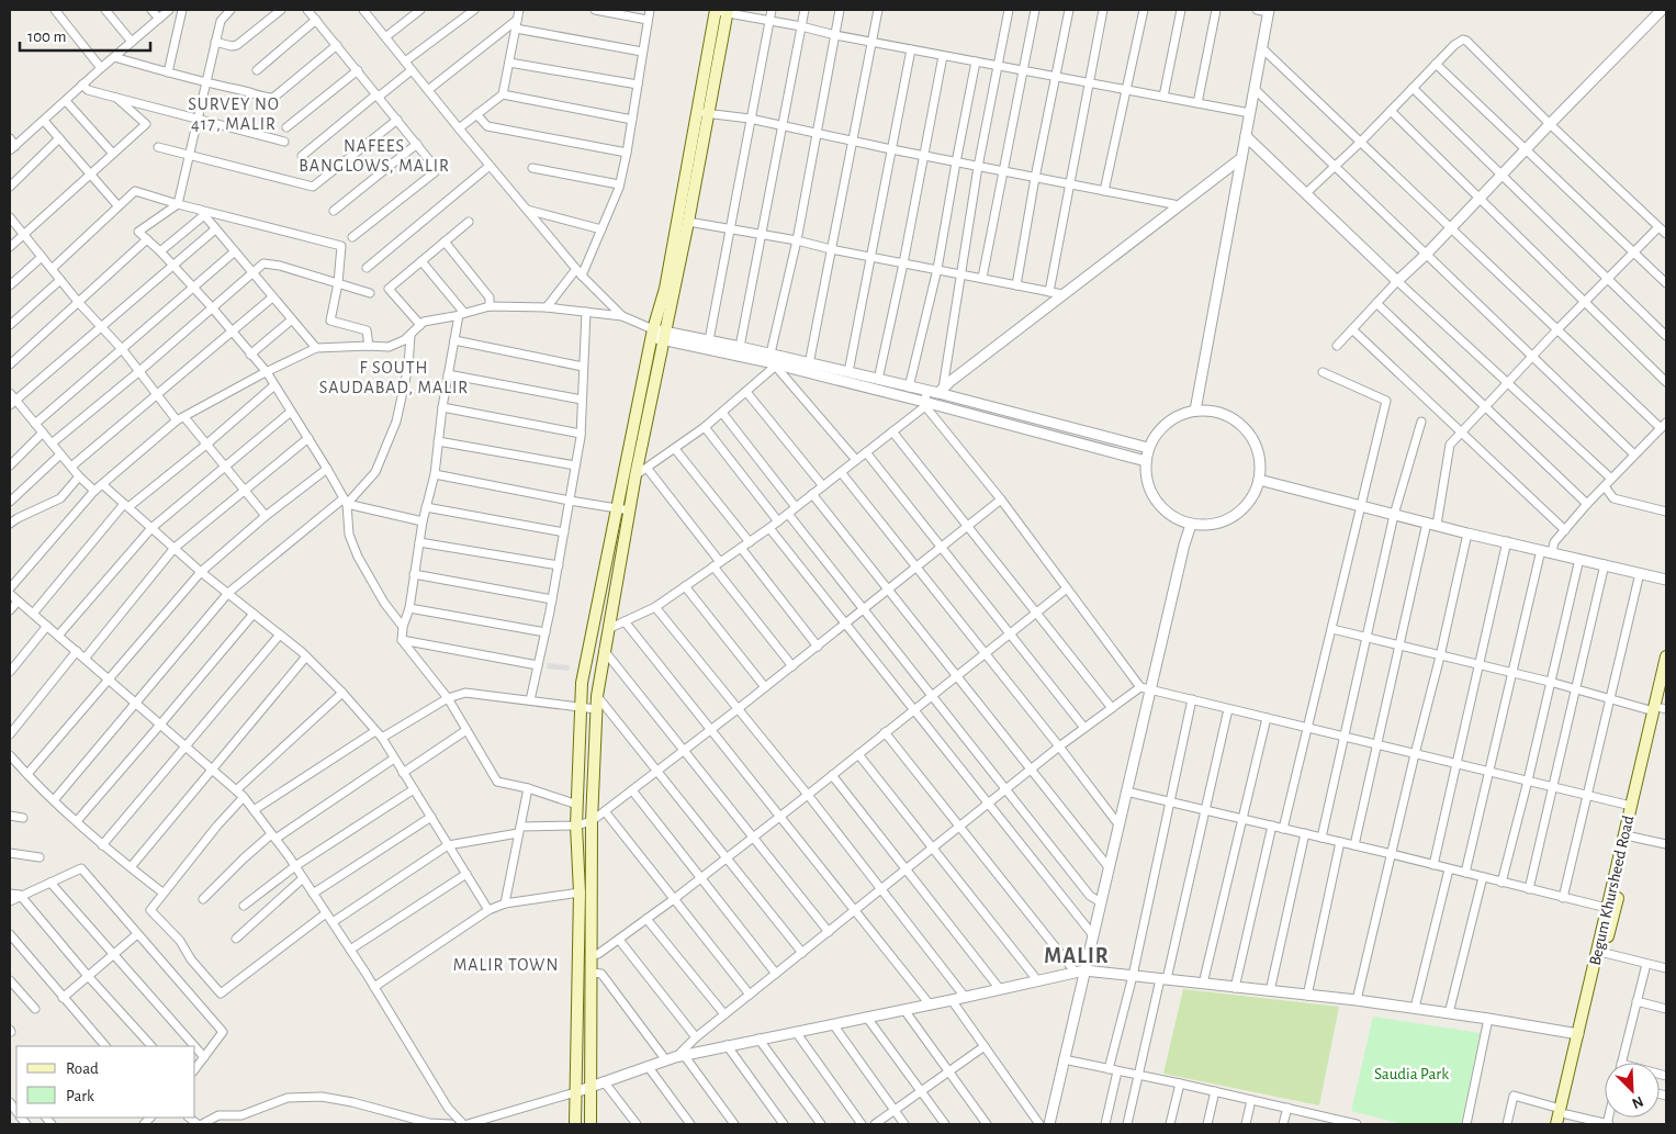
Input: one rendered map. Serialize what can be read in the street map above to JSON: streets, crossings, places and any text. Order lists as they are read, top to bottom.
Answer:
{
  "streets": {
    "main road": ["Begum Khursheed Road"]
  },
  "districts": [
    "SURVEY NO 417, MALIR",
    "NAFEES BANGLOWS, MALIR",
    "F SOUTH SAUDABAD, MALIR",
    "MALIR",
    "MALIR TOWN"
  ],
  "parks": ["Saudia Park"],
  "legend": ["Road", "Park"],
  "scale_bar": "100 m",
  "north": "bottom right"
}
